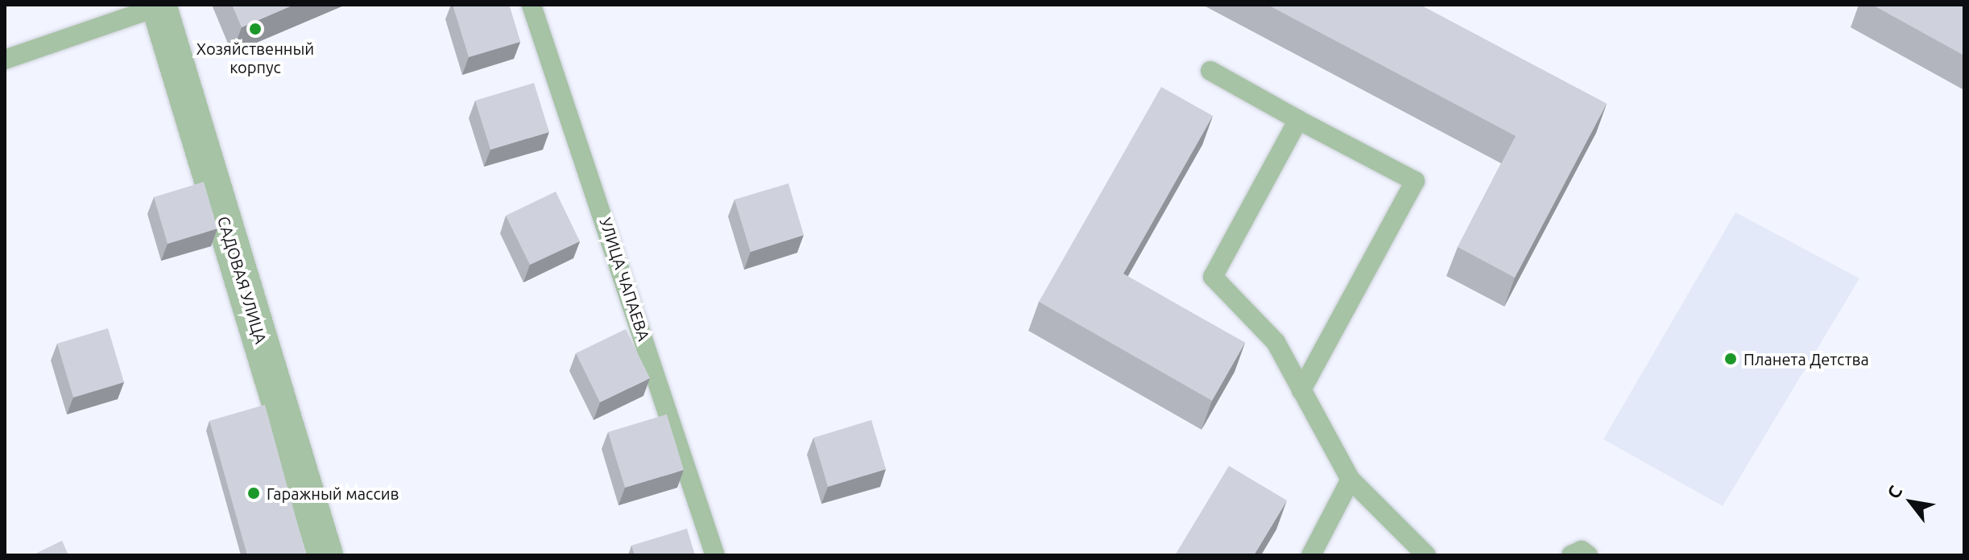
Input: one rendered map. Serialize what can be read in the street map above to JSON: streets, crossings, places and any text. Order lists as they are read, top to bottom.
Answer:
{
  "streets": {
    "street": ["САДОВАЯ УЛИЦА"],
    "lane": ["УЛИЦА ЧАПАЕВА"]
  },
  "places": ["Хозяйственный корпус", "Планета Детства", "Гаражный массив"],
  "north": "top left"
}
